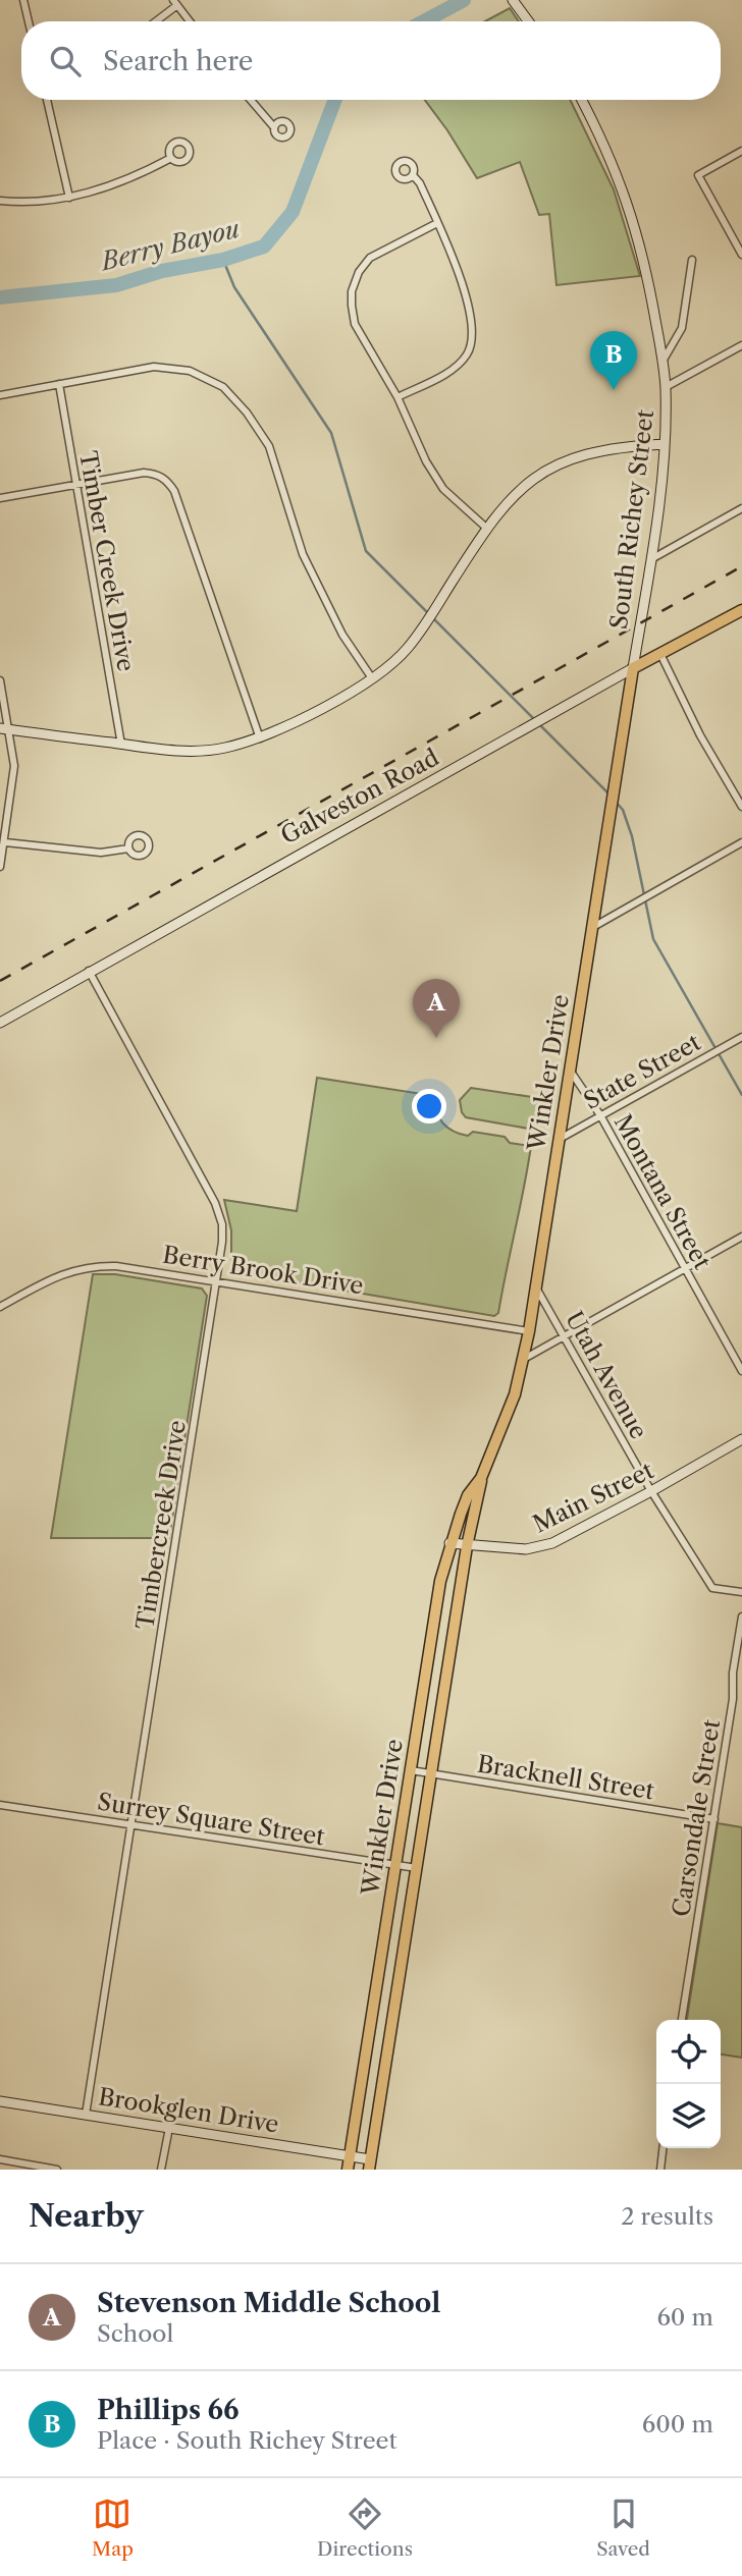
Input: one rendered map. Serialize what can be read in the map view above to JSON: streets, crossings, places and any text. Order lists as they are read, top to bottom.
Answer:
{
  "streets": {
    "main road": ["Galveston Road", "Winkler Drive"],
    "street": [
      "South Richey Street",
      "Timber Creek Drive",
      "State Street",
      "Montana Street",
      "Berry Brook Drive",
      "Utah Avenue",
      "Main Street",
      "Timbercreek Drive",
      "Bracknell Street",
      "Carsondale Street",
      "Surrey Square Street",
      "Brookglen Drive"
    ]
  },
  "crossings": [
    ["South Richey Street", "Galveston Road"],
    ["South Richey Street", "Winkler Drive"],
    ["Galveston Road", "Winkler Drive"],
    ["Galveston Road", "Timbercreek Drive"],
    ["State Street", "Winkler Drive"],
    ["State Street", "Montana Street"],
    ["Winkler Drive", "Montana Street"],
    ["Winkler Drive", "Berry Brook Drive"],
    ["Winkler Drive", "Utah Avenue"],
    ["Winkler Drive", "Main Street"],
    ["Winkler Drive", "Bracknell Street"],
    ["Winkler Drive", "Surrey Square Street"],
    ["Winkler Drive", "Brookglen Drive"],
    ["Berry Brook Drive", "Timbercreek Drive"],
    ["Utah Avenue", "Main Street"],
    ["Timbercreek Drive", "Surrey Square Street"],
    ["Timbercreek Drive", "Brookglen Drive"],
    ["Bracknell Street", "Carsondale Street"]
  ],
  "water": ["Berry Bayou"],
  "page": {
    "search": "Search here",
    "pins": ["B", "A"],
    "heading": ["Nearby", "2 results"],
    "list": [
      {
        "mark": "A",
        "name": "Stevenson Middle School",
        "note": "School",
        "value": "60 m"
      },
      {
        "mark": "B",
        "name": "Phillips 66",
        "note": "Place · South Richey Street",
        "value": "600 m"
      }
    ],
    "nav": ["Map", "Directions", "Saved"]
  }
}
